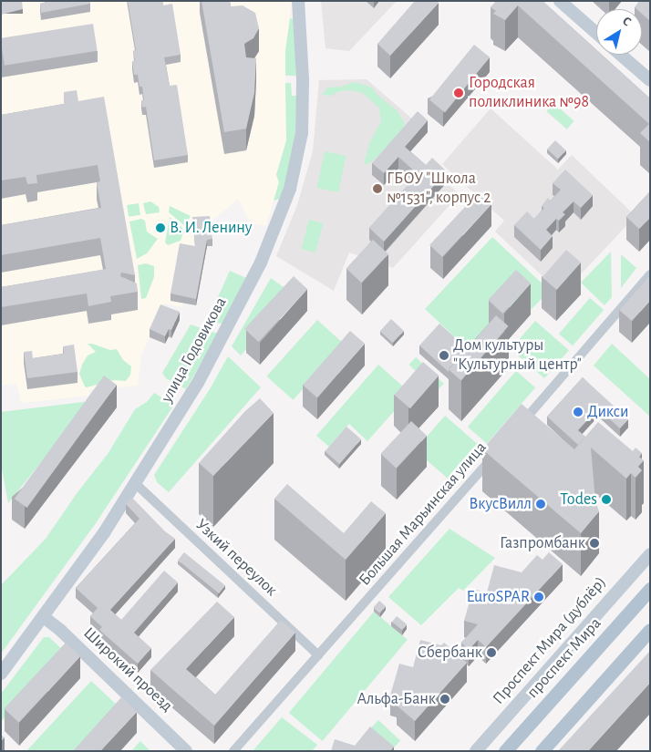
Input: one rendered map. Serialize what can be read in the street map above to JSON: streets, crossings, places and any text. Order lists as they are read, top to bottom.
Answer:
{
  "streets": {
    "main road": ["проспект Мира"],
    "street": [
      "улица Годовикова",
      "Большая Марьинская улица",
      "Узкий переулок",
      "Проспект Мира (дублёр)",
      "Широкий проезд"
    ]
  },
  "crossings": [
    ["улица Годовикова", "Узкий переулок"],
    ["улица Годовикова", "Широкий проезд"],
    ["Большая Марьинская улица", "Узкий переулок"]
  ],
  "places": [
    "Городская поликлиника №98",
    "ГБОУ \"Школа №1531\", корпус 2",
    "В. И. Ленину",
    "Дом культуры \"Культурный центр\"",
    "Дикси",
    "Todes",
    "ВкусВилл",
    "Газпромбанк",
    "EuroSPAR",
    "Сбербанк",
    "Альфа-Банк"
  ],
  "north": "top right"
}
